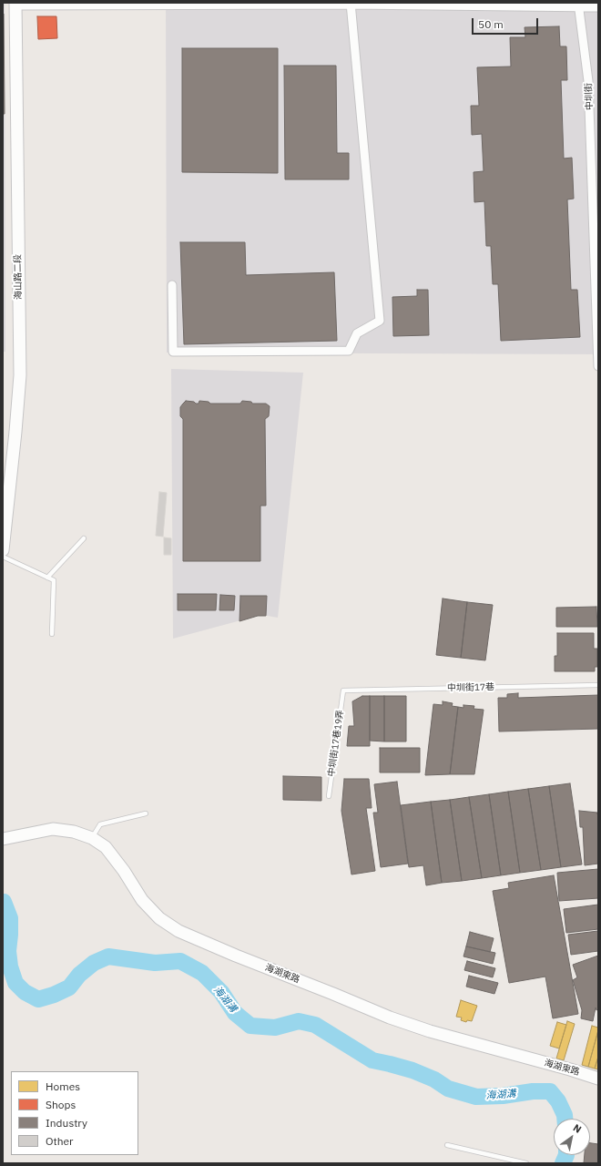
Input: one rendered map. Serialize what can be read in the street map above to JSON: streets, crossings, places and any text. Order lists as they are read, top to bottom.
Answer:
{
  "streets": {
    "street": ["中圳街", "海山路二段", "海湖東路"],
    "lane": ["中圳街17巷", "中圳街17巷19弄"]
  },
  "crossings": [
    ["中圳街17巷", "中圳街17巷19弄"]
  ],
  "water": ["海湖溝"],
  "legend": [
    "Homes",
    "Shops",
    "Industry",
    "Other"
  ],
  "scale_bar": "50 m",
  "north": "top right"
}
